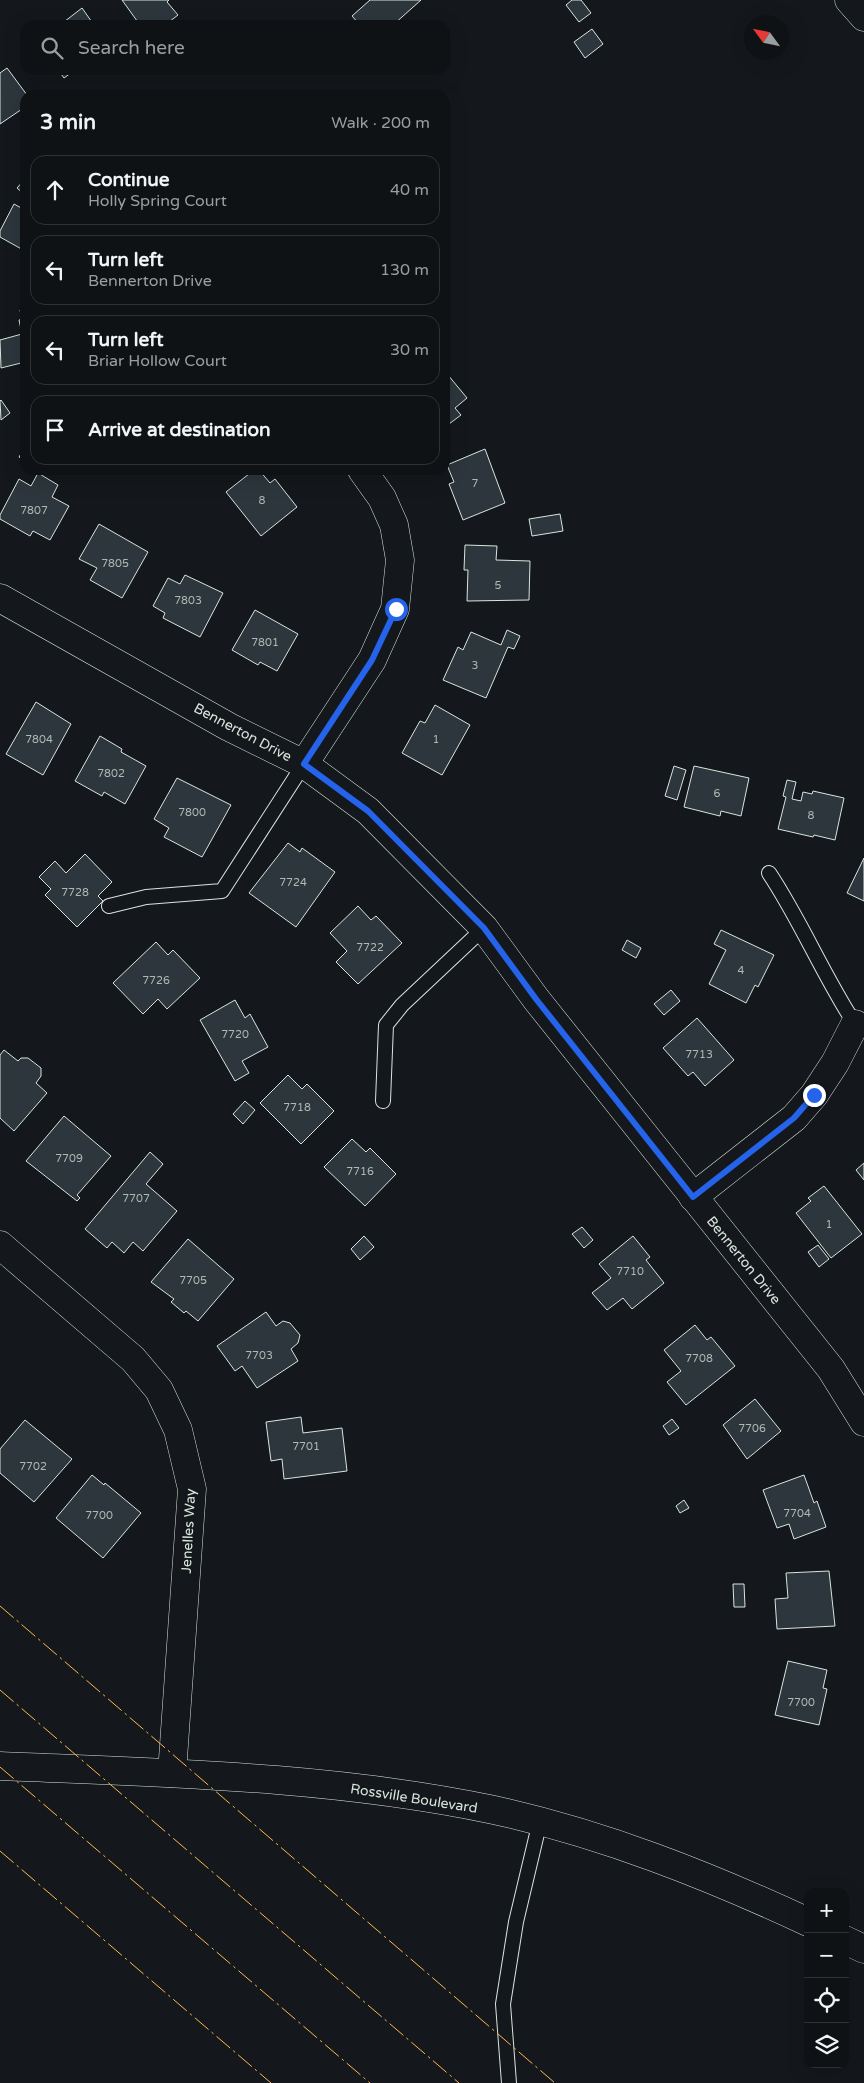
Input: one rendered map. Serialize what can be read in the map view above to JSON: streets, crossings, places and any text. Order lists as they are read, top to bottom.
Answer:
{
  "streets": {
    "street": ["Bennerton Drive", "Jenelles Way", "Rossville Boulevard"]
  },
  "crossings": [
    ["Jenelles Way", "Rossville Boulevard"]
  ],
  "house_numbers": [
    "7",
    "8",
    "7807",
    "7805",
    "5",
    "7803",
    "7801",
    "3",
    "7804",
    "1",
    "7802",
    "6",
    "7800",
    "8",
    "7724",
    "7728",
    "7722",
    "4",
    "7726",
    "7720",
    "7713",
    "7718",
    "7709",
    "7716",
    "7707",
    "1",
    "7710",
    "7705",
    "7703",
    "7708",
    "7706",
    "7701",
    "7702",
    "7704",
    "7700",
    "7700"
  ],
  "north": "top left",
  "page": {
    "search": "Search here",
    "heading": ["3 min", "Walk · 200 m"],
    "list": [
      ["Continue", "Holly Spring Court", "40 m"],
      ["Turn left", "Bennerton Drive", "130 m"],
      ["Turn left", "Briar Hollow Court", "30 m"],
      "Arrive at destination"
    ],
    "map_buttons": ["+", "−"]
  }
}
